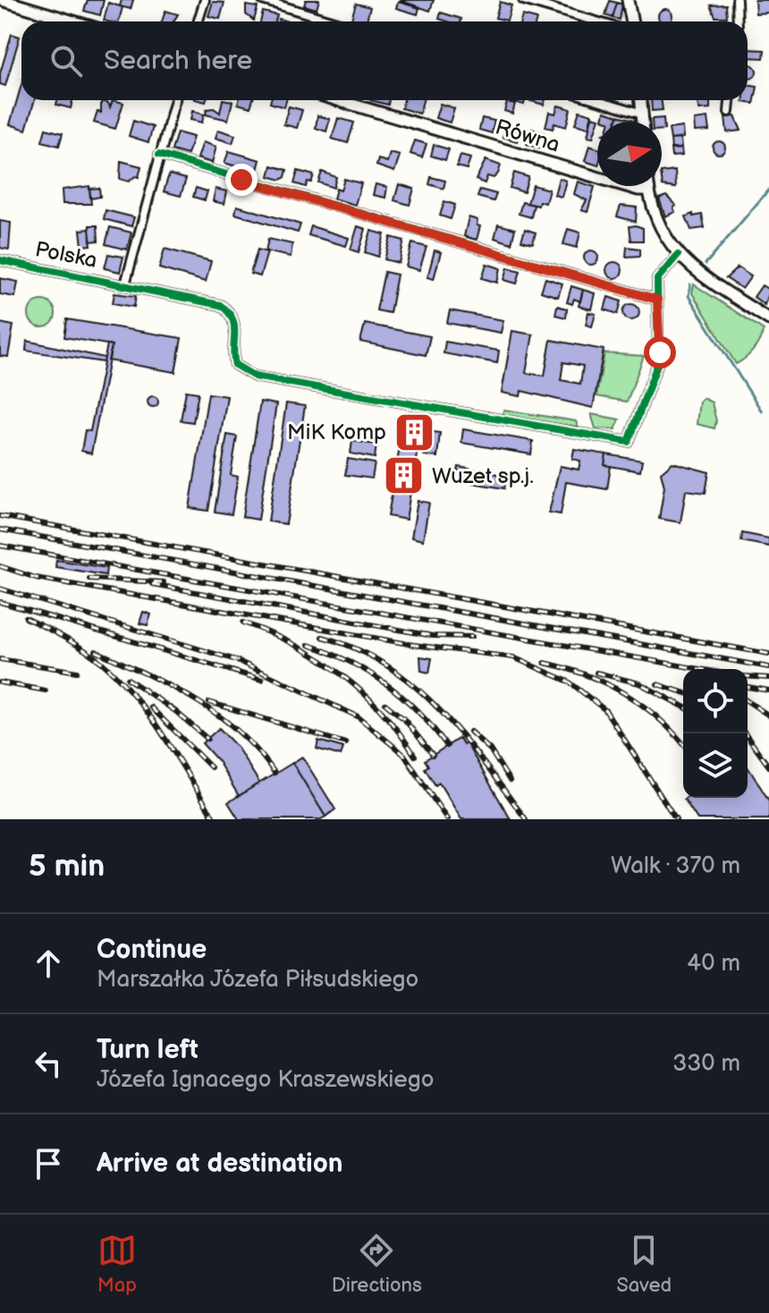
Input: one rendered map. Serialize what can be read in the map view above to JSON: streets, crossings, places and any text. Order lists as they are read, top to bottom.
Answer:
{
  "streets": {
    "street": ["Równa", "Polska"]
  },
  "places": {
    "building": ["MiK Komp", "Wuzet sp.j."]
  },
  "north": "right",
  "page": {
    "search": "Search here",
    "heading": ["5 min", "Walk · 370 m"],
    "list": [
      ["Continue", "Marszałka Józefa Piłsudskiego", "40 m"],
      ["Turn left", "Józefa Ignacego Kraszewskiego", "330 m"],
      "Arrive at destination"
    ],
    "nav": ["Map", "Directions", "Saved"]
  }
}
